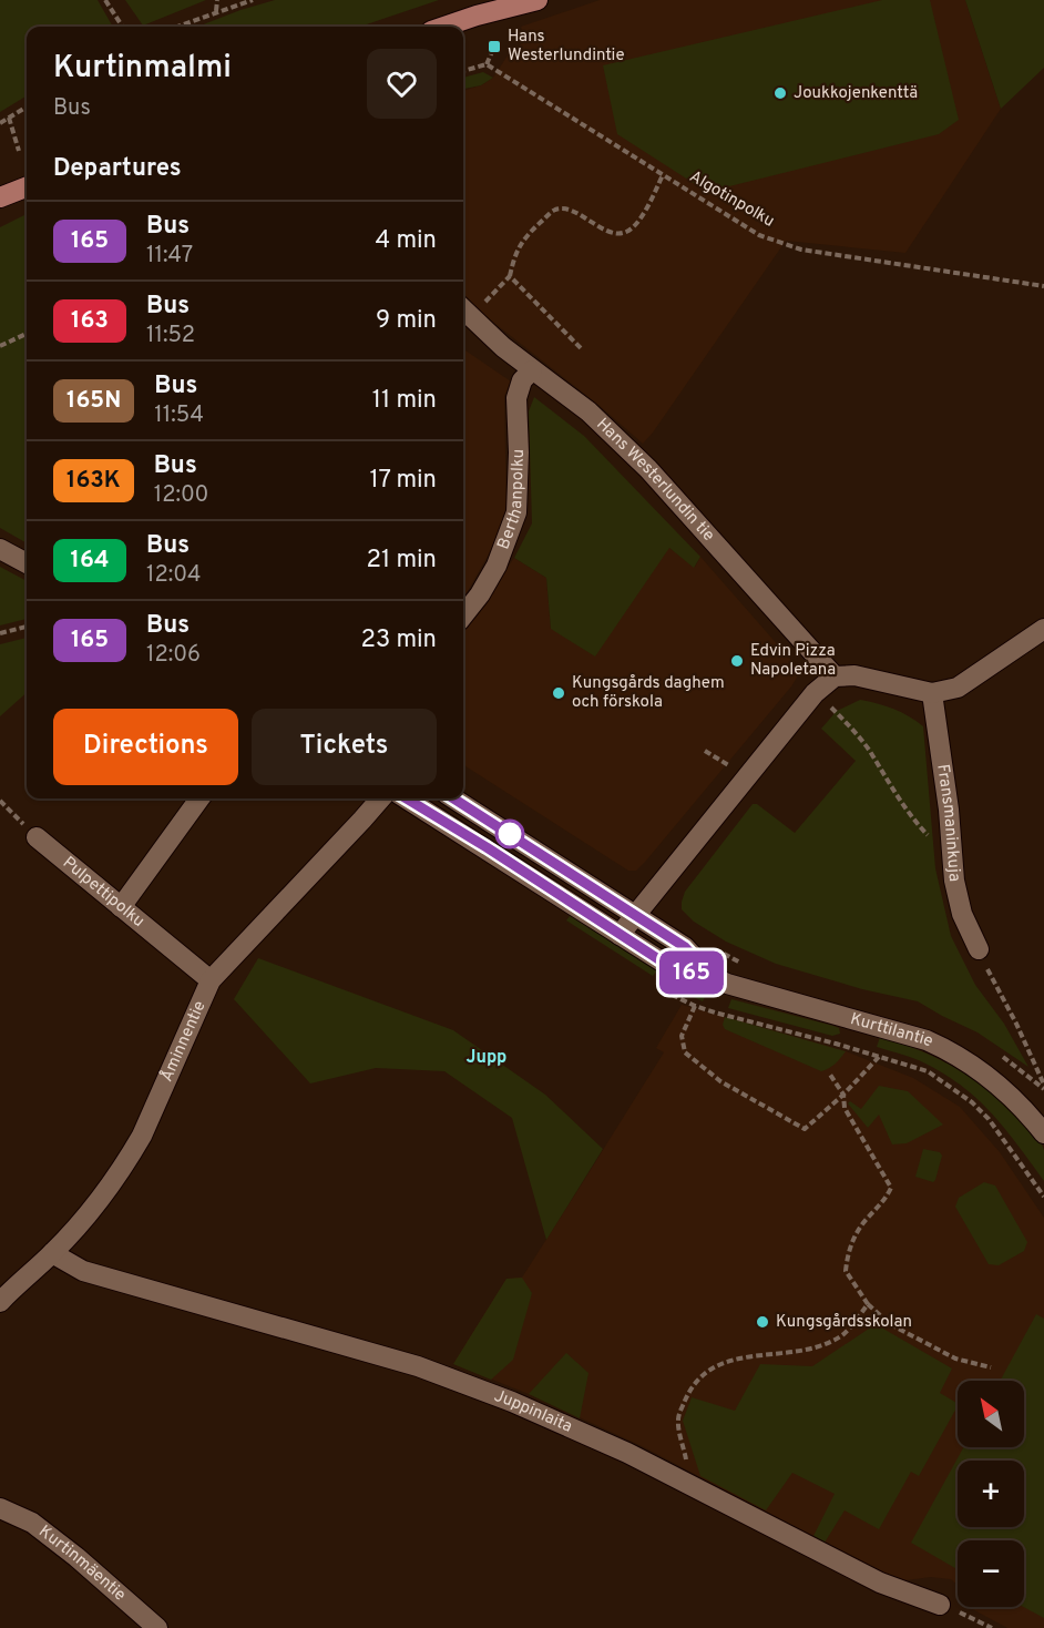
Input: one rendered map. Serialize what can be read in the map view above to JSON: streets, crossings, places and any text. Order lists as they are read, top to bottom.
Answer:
{
  "streets": {
    "street": [
      "Hans Westerlundin tie",
      "Berthanpolku",
      "Fransmaninkuja",
      "Pulpettipolku",
      "Kurttilantie",
      "Åminnentie",
      "Juppinlaita",
      "Kurtinmäentie"
    ],
    "path": ["Algotinpolku"]
  },
  "crossings": [
    ["Hans Westerlundin tie", "Berthanpolku"],
    ["Pulpettipolku", "Åminnentie"],
    ["Åminnentie", "Juppinlaita"]
  ],
  "districts": ["Jupp"],
  "places": {
    "transit": ["Hans Westerlundintie"],
    "other": [
      "Joukkojenkenttä",
      "Edvin Pizza Napoletana",
      "Kungsgårds daghem och förskola",
      "Kungsgårdsskolan"
    ]
  },
  "lines": ["bus line 165"],
  "north": "top left",
  "page": {
    "on_map": "165",
    "heading": [
      ["Kurtinmalmi", "Bus"],
      "Departures"
    ],
    "list": [
      {
        "mark": "165",
        "name": "Bus",
        "note": "11:47",
        "value": "4 min"
      },
      {
        "mark": "163",
        "name": "Bus",
        "note": "11:52",
        "value": "9 min"
      },
      {
        "mark": "165N",
        "name": "Bus",
        "note": "11:54",
        "value": "11 min"
      },
      {
        "mark": "163K",
        "name": "Bus",
        "note": "12:00",
        "value": "17 min"
      },
      {
        "mark": "164",
        "name": "Bus",
        "note": "12:04",
        "value": "21 min"
      },
      {
        "mark": "165",
        "name": "Bus",
        "note": "12:06",
        "value": "23 min"
      }
    ],
    "buttons": ["Directions", "Tickets"],
    "map_buttons": ["+", "−"]
  }
}
